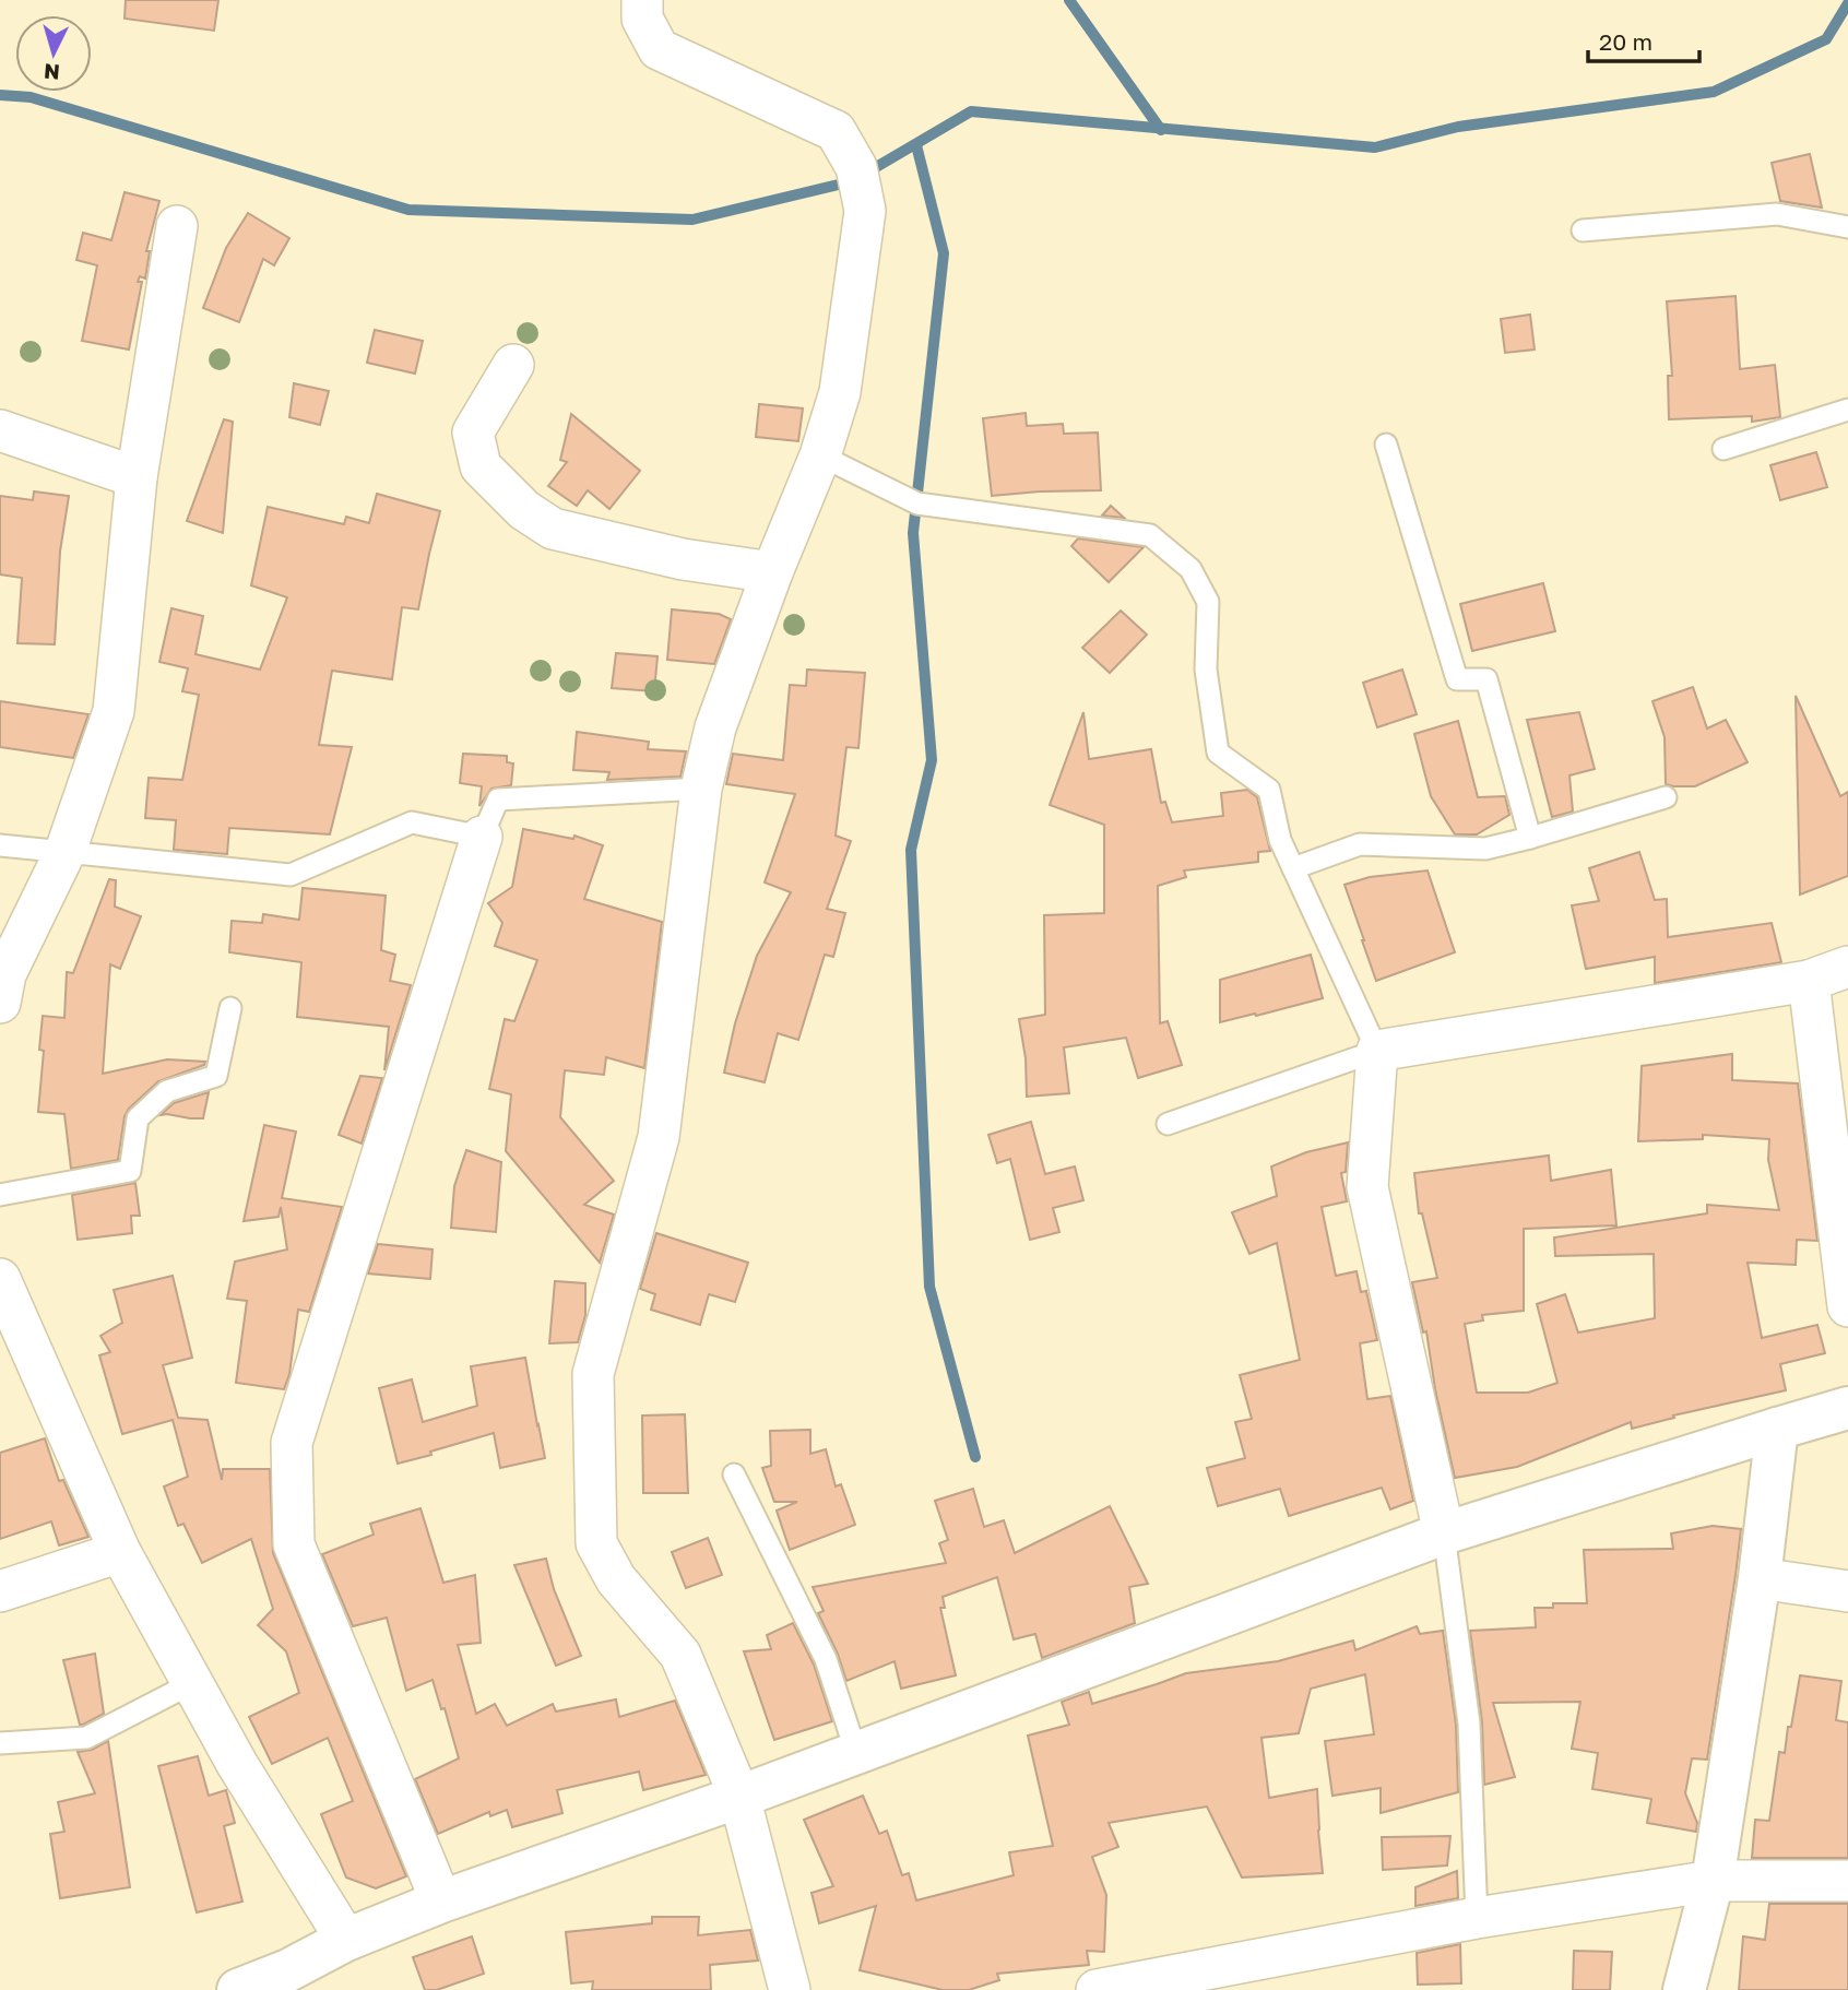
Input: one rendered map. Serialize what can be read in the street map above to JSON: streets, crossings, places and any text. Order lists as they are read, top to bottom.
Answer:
{
  "scale_bar": "20 m",
  "north": "bottom"
}
